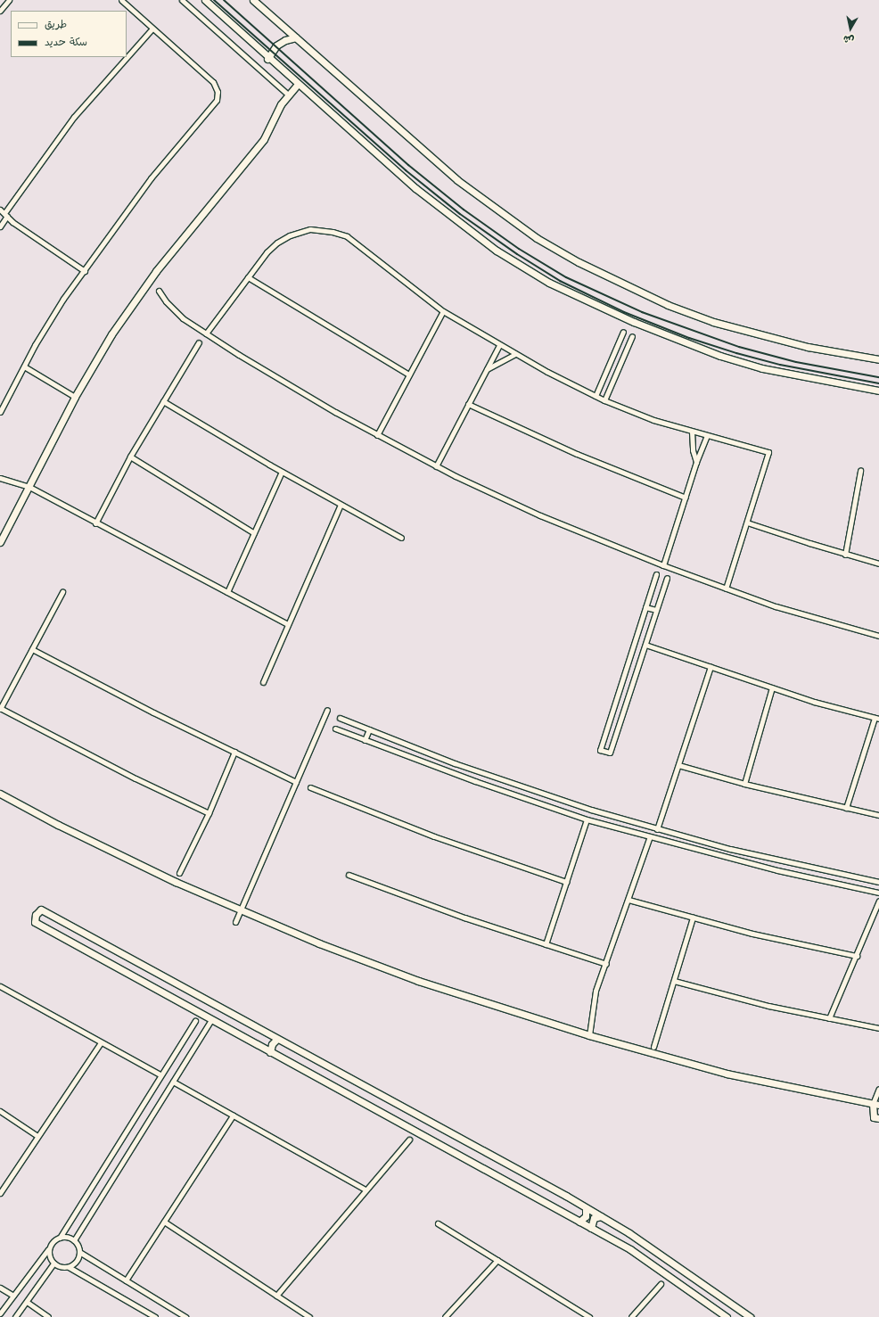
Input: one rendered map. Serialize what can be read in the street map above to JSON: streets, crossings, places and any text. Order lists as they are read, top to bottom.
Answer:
{
  "legend": ["طريق", "سكة حديد"],
  "north": "bottom"
}
